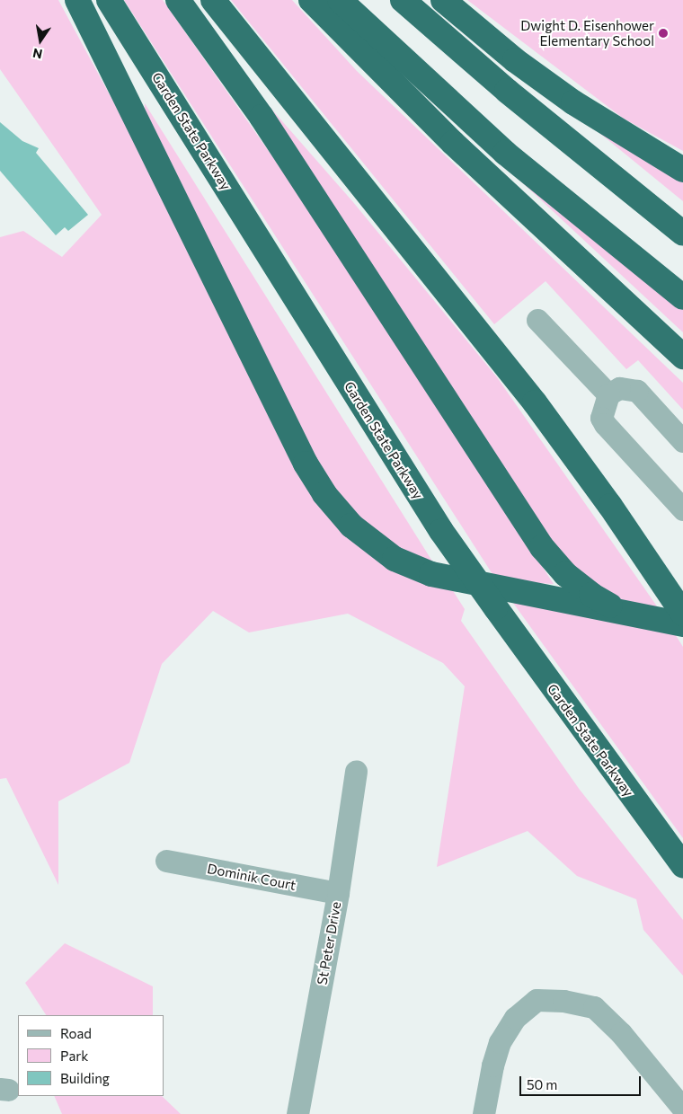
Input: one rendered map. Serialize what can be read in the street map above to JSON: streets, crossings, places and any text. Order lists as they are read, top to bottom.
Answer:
{
  "streets": {
    "highway": ["Garden State Parkway"],
    "street": ["Dominik Court", "St Peter Drive"]
  },
  "crossings": [
    ["Dominik Court", "St Peter Drive"]
  ],
  "places": ["Dwight D. Eisenhower Elementary School"],
  "legend": ["Road", "Park", "Building"],
  "scale_bar": "50 m",
  "north": "bottom"
}
